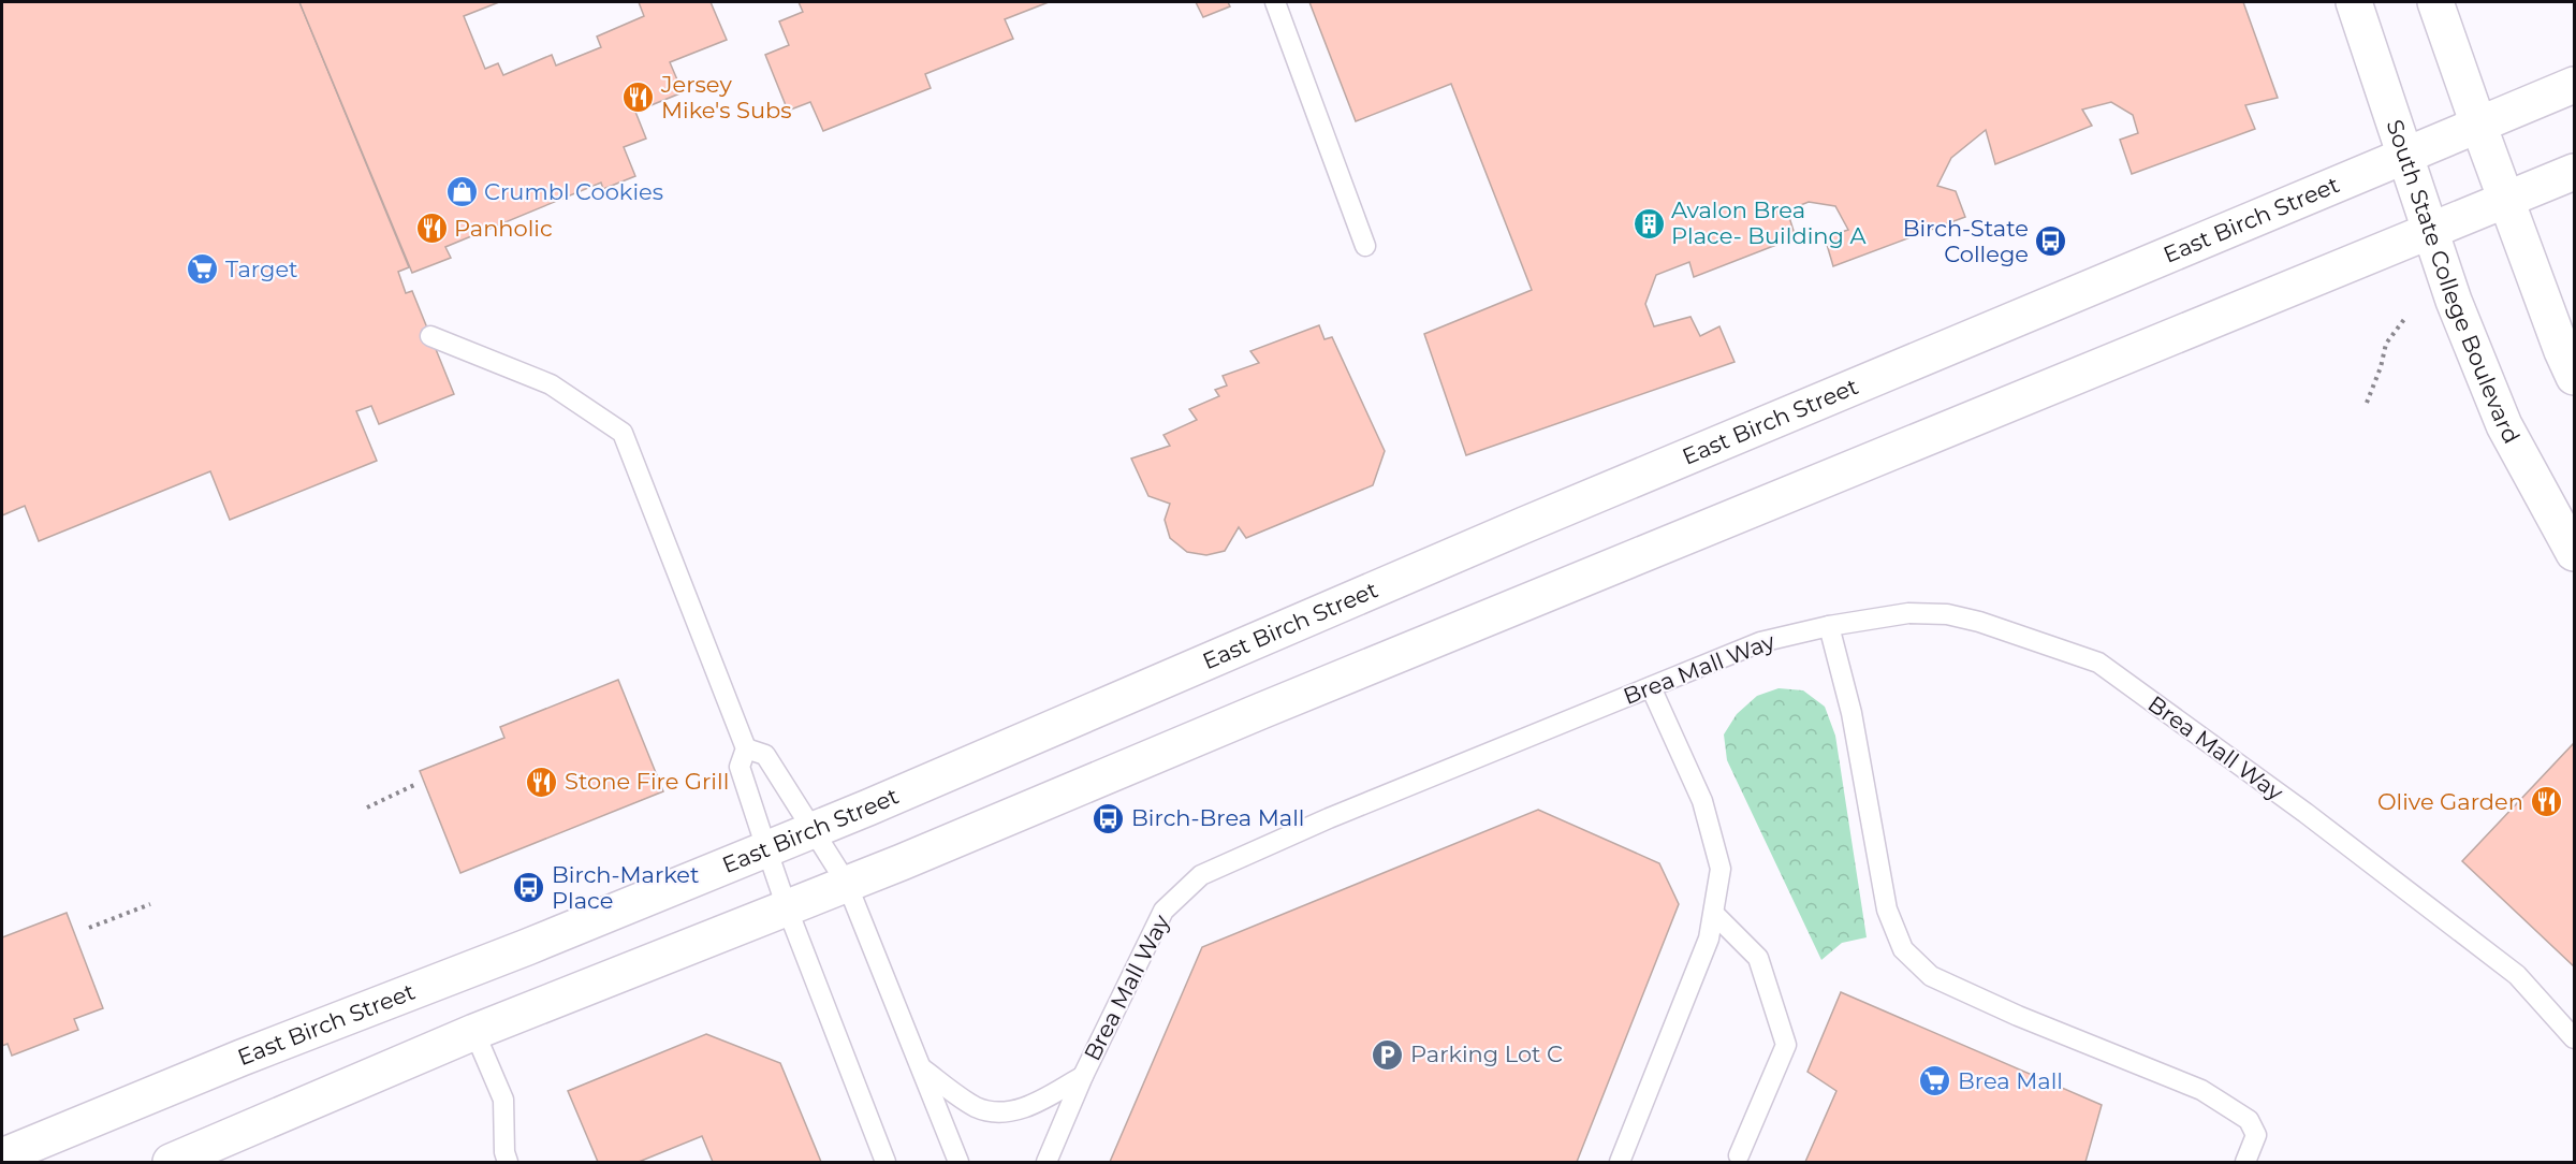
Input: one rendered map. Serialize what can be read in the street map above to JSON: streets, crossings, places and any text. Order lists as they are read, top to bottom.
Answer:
{
  "streets": {
    "street": ["East Birch Street", "South State College Boulevard"],
    "lane": ["Brea Mall Way"]
  },
  "crossings": [
    ["East Birch Street", "South State College Boulevard"]
  ],
  "places": {
    "restaurant": [
      "Jersey Mike's Subs",
      "Panholic",
      "Stone Fire Grill",
      "Olive Garden"
    ],
    "shop": ["Crumbl Cookies"],
    "building": ["Avalon Brea Place- Building A"],
    "bus stop": ["Birch-State College", "Birch-Brea Mall", "Birch-Market Place"],
    "supermarket": ["Target", "Brea Mall"],
    "parking": ["Parking Lot C"]
  }
}
